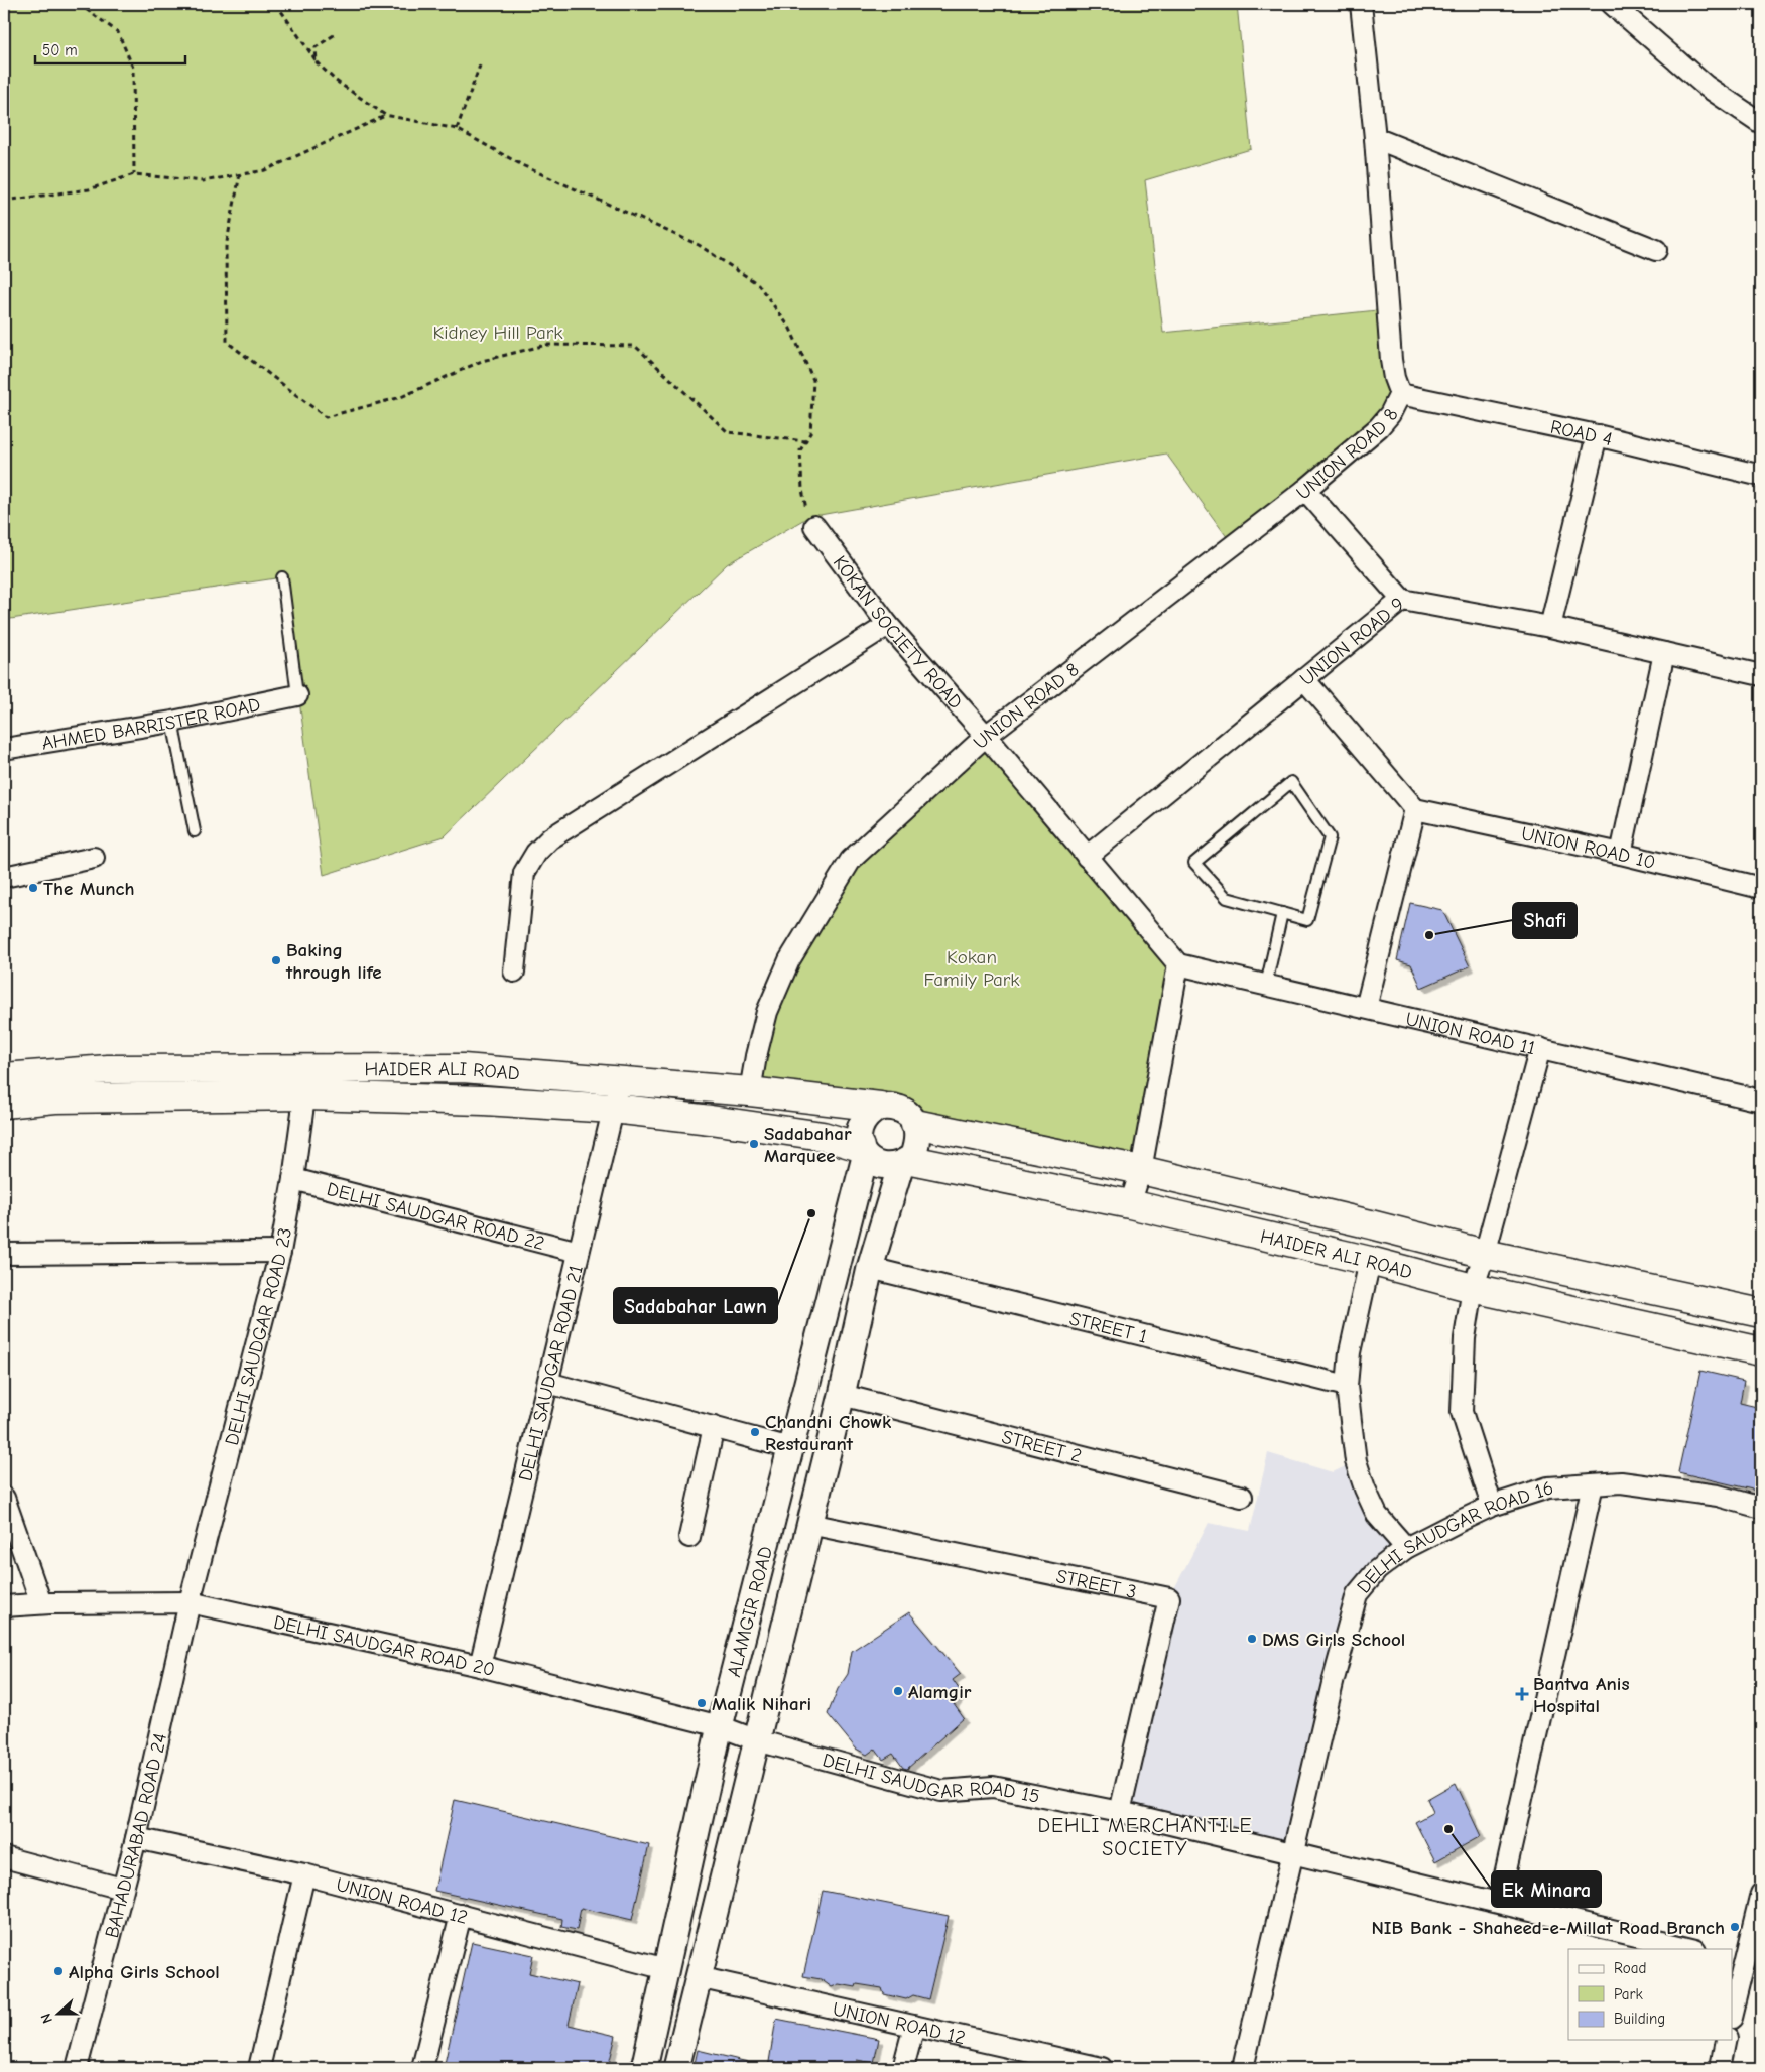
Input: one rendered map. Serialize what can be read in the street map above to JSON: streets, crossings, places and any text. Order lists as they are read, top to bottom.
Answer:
{
  "streets": {
    "main road": ["HAIDER ALI ROAD"],
    "street": [
      "ROAD 4",
      "UNION ROAD 8",
      "KOKAN SOCIETY ROAD",
      "UNION ROAD 9",
      "AHMED BARRISTER ROAD",
      "UNION ROAD 10",
      "UNION ROAD 11",
      "DELHI SAUDGAR ROAD 22",
      "STREET 1",
      "DELHI SAUDGAR ROAD 23",
      "DELHI SAUDGAR ROAD 21",
      "STREET 2",
      "DELHI SAUDGAR ROAD 16",
      "STREET 3",
      "ALAMGIR ROAD",
      "DELHI SAUDGAR ROAD 20",
      "DELHI SAUDGAR ROAD 15",
      "BAHADURABAD ROAD 24",
      "UNION ROAD 12"
    ]
  },
  "crossings": [
    ["ROAD 4", "UNION ROAD 8"],
    ["UNION ROAD 8", "KOKAN SOCIETY ROAD"],
    ["UNION ROAD 8", "HAIDER ALI ROAD"],
    ["KOKAN SOCIETY ROAD", "UNION ROAD 9"],
    ["KOKAN SOCIETY ROAD", "UNION ROAD 11"],
    ["HAIDER ALI ROAD", "DELHI SAUDGAR ROAD 23"],
    ["HAIDER ALI ROAD", "DELHI SAUDGAR ROAD 21"],
    ["HAIDER ALI ROAD", "ALAMGIR ROAD"],
    ["DELHI SAUDGAR ROAD 22", "DELHI SAUDGAR ROAD 23"],
    ["DELHI SAUDGAR ROAD 22", "DELHI SAUDGAR ROAD 21"],
    ["STREET 1", "ALAMGIR ROAD"],
    ["DELHI SAUDGAR ROAD 23", "DELHI SAUDGAR ROAD 20"],
    ["DELHI SAUDGAR ROAD 23", "BAHADURABAD ROAD 24"],
    ["DELHI SAUDGAR ROAD 21", "DELHI SAUDGAR ROAD 20"],
    ["STREET 2", "ALAMGIR ROAD"],
    ["DELHI SAUDGAR ROAD 16", "DELHI SAUDGAR ROAD 15"],
    ["STREET 3", "ALAMGIR ROAD"],
    ["STREET 3", "DELHI SAUDGAR ROAD 15"],
    ["ALAMGIR ROAD", "DELHI SAUDGAR ROAD 20"],
    ["ALAMGIR ROAD", "DELHI SAUDGAR ROAD 15"],
    ["ALAMGIR ROAD", "UNION ROAD 12"],
    ["DELHI SAUDGAR ROAD 20", "DELHI SAUDGAR ROAD 15"],
    ["DELHI SAUDGAR ROAD 20", "BAHADURABAD ROAD 24"],
    ["BAHADURABAD ROAD 24", "UNION ROAD 12"]
  ],
  "districts": ["DEHLI MERCHANTILE SOCIETY"],
  "parks": ["Kidney Hill Park", "Kokan Family Park"],
  "places": {
    "other": [
      "The Munch",
      "Shafi",
      "Baking through life",
      "Sadabahar Marquee",
      "Sadabahar Lawn",
      "Chandni Chowk Restaurant",
      "DMS Girls School",
      "Alamgir",
      "Malik Nihari",
      "Ek Minara",
      "NIB Bank - Shaheed-e-Millat Road Branch",
      "Alpha Girls School"
    ],
    "health": ["Bantva Anis Hospital"]
  },
  "legend": ["Road", "Park", "Building"],
  "scale_bar": "50 m",
  "north": "left"
}
